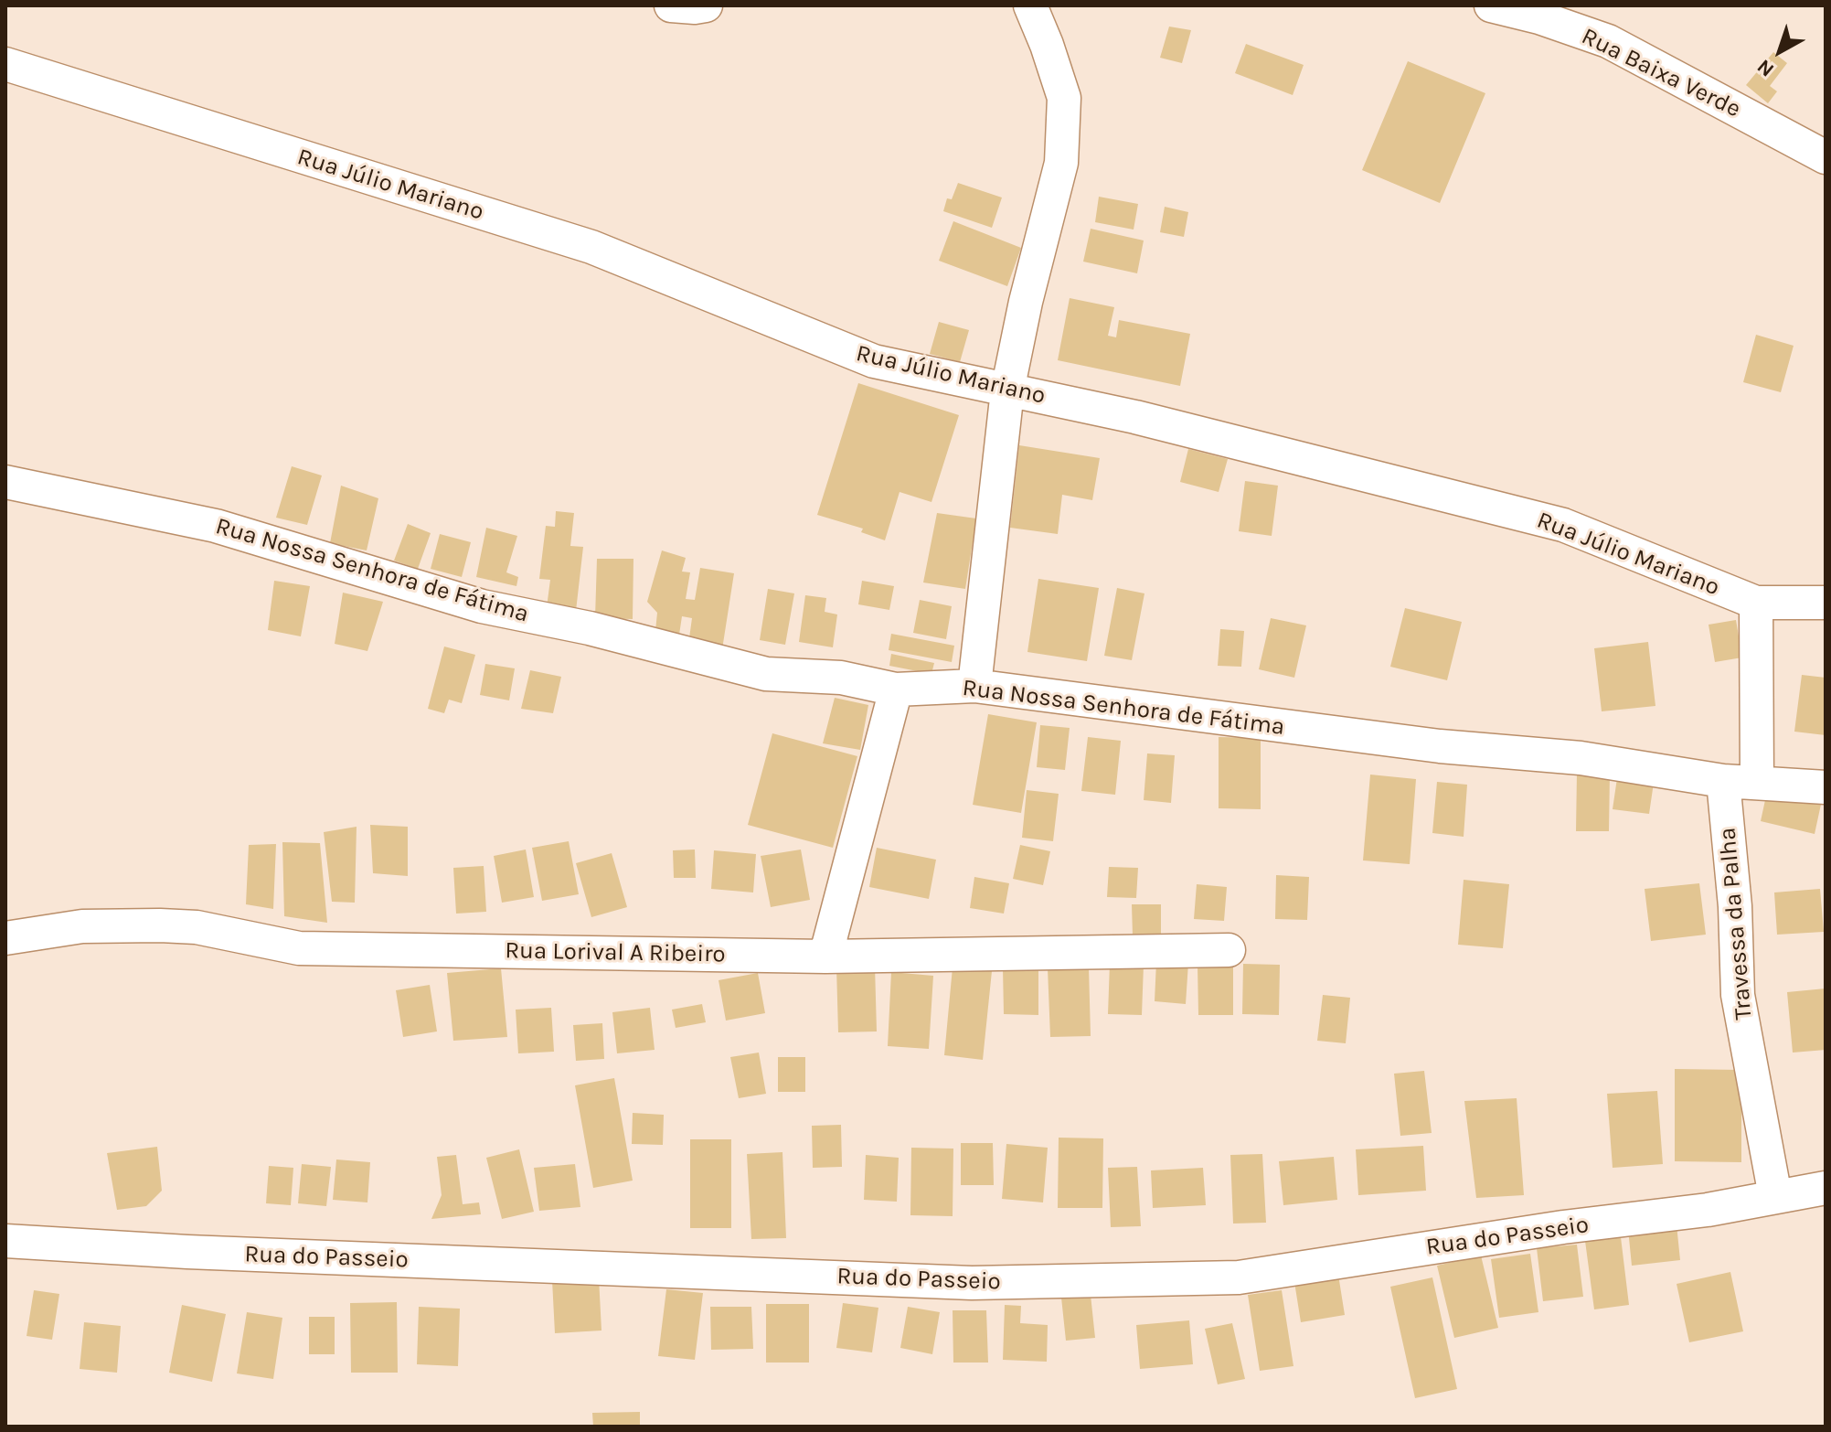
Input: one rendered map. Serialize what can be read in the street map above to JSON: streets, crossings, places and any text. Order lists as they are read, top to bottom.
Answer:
{
  "streets": {
    "street": [
      "Rua Baixa Verde",
      "Rua Júlio Mariano",
      "Rua Nossa Senhora de Fátima",
      "Travessa da Palha",
      "Rua Lorival A Ribeiro",
      "Rua do Passeio"
    ]
  },
  "crossings": [
    ["Rua Nossa Senhora de Fátima", "Travessa da Palha"],
    ["Travessa da Palha", "Rua do Passeio"]
  ],
  "north": "bottom left"
}
